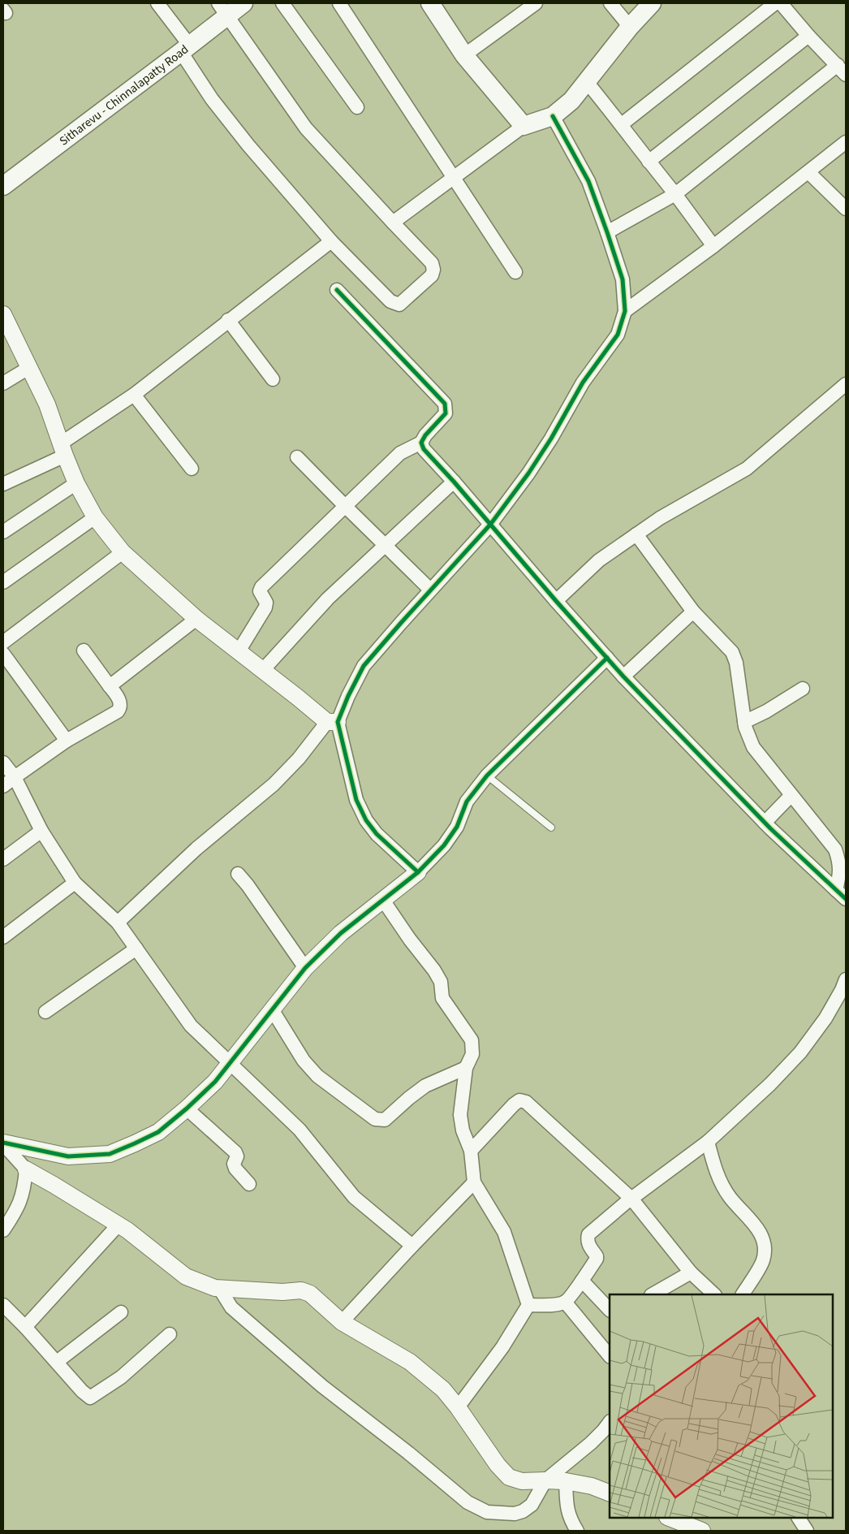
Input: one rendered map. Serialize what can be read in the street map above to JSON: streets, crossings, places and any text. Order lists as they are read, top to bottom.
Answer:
{
  "streets": {
    "main road": ["Sitharevu - Chinnalapatty Road"]
  }
}
